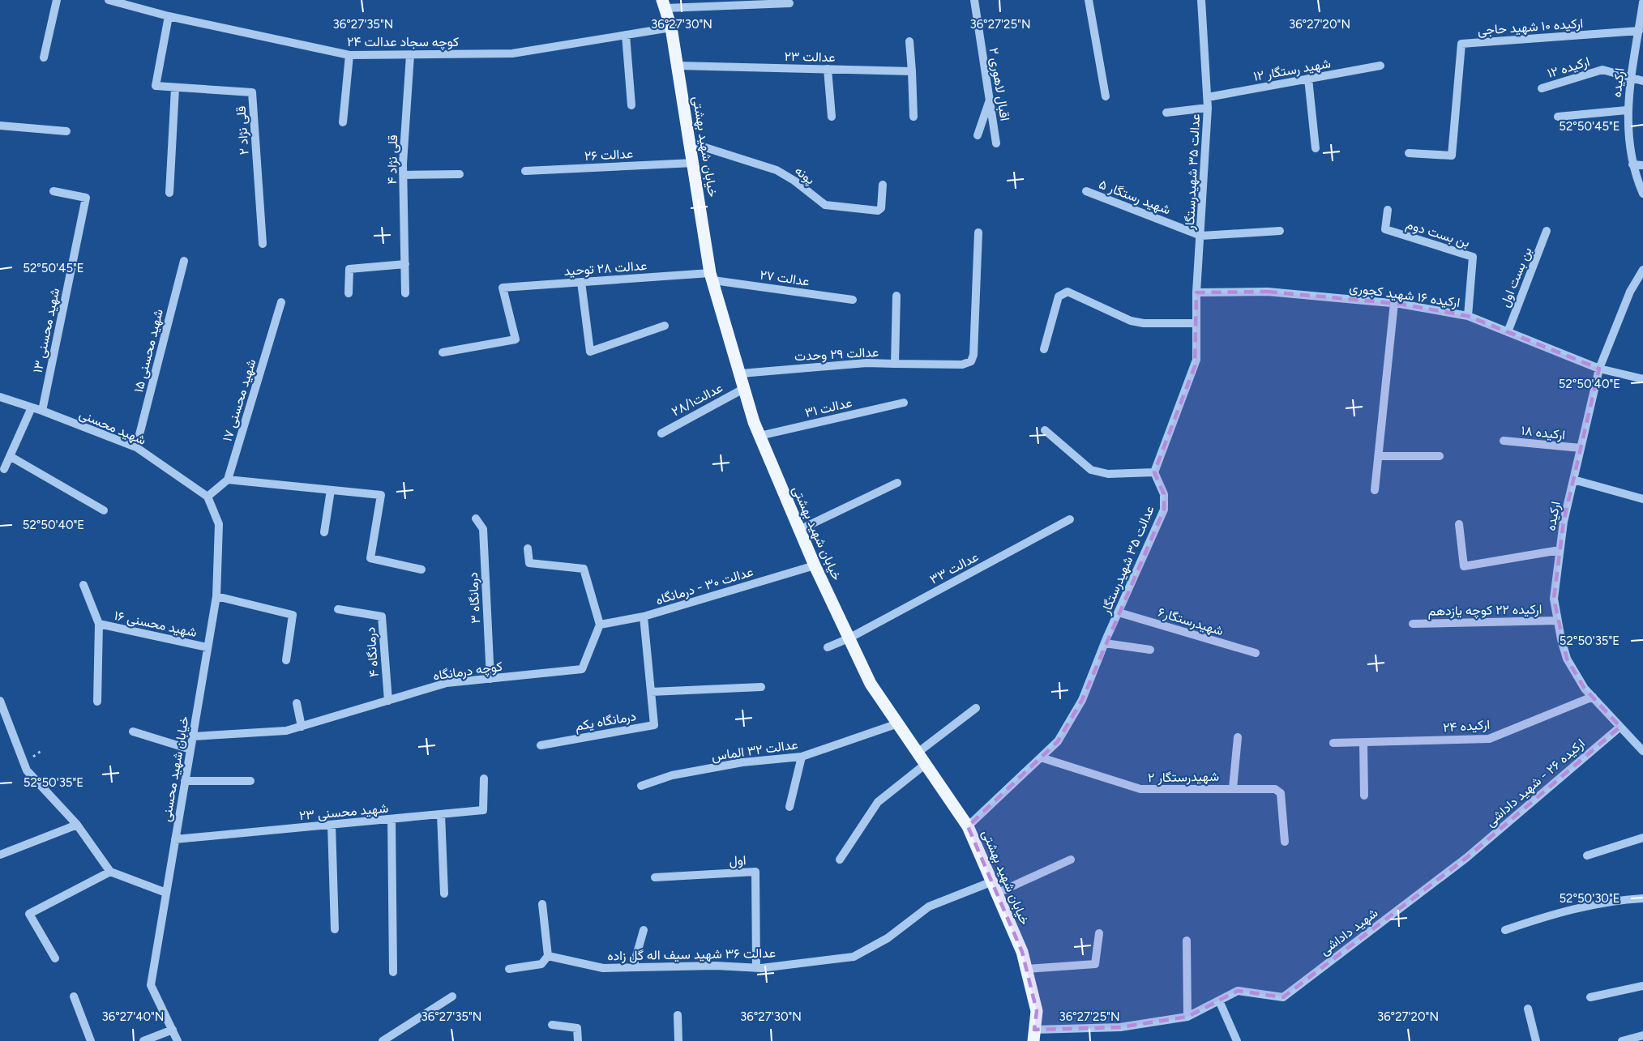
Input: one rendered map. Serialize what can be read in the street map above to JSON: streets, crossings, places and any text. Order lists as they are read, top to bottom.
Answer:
{
  "streets": {
    "main road": ["خیابان شهید بهشتی"],
    "street": [
      "ارکیده ۱۰ شهید حاجی",
      "کوچه سجاد عدالت ۲۴",
      "عدالت ۲۳",
      "ارکیده ۱۲",
      "شهید رستگار ۱۲",
      "ارکیده",
      "اقبال لاهوری ۲",
      "قلی نژاد ۲",
      "عدالت ۲۶",
      "قلی نژاد ۴",
      "عدالت ۳۵ شهیدرستگار",
      "پونه",
      "شهید رستگار ۵",
      "بن بست دوم",
      "عدالت ۲۸ توحید",
      "بن بست اول",
      "عدالت ۲۷",
      "ارکیده ۱۶ شهید کجوری",
      "شهید محسنی ۱۳",
      "شهید محسنی ۱۵",
      "عدالت ۲۹ وحدت",
      "عدالت۲۸/۱",
      "شهید محسنی ۱۷",
      "عدالت ۳۱",
      "شهید محسنی",
      "ارکیده ۱۸",
      "عدالت ۳۳",
      "عدالت ۳۰ - درمانگاه",
      "درمانگاه ۳",
      "ارکیده ۲۲ کوچه یازدهم",
      "شهیدرستگار۶",
      "شهید محسنی ۱۶",
      "درمانگاه ۴",
      "کوچه درمانگاه",
      "درمانگاه یکم",
      "ارکیده ۲۴",
      "عدالت ۳۲ الماس",
      "خیابان شهید محسنی",
      "شهیدرستگار ۲",
      "ارکیده ۲۶ - شهید داداشی",
      "شهید محسنی ۲۳",
      "اول",
      "شهید داداشی",
      "عدالت ۳۶ شهید سیف اله گل زاده"
    ]
  },
  "crossings": [
    ["ارکیده ۱۰ شهید حاجی", "ارکیده"],
    ["کوچه سجاد عدالت ۲۴", "قلی نژاد ۲"],
    ["کوچه سجاد عدالت ۲۴", "خیابان شهید بهشتی"],
    ["کوچه سجاد عدالت ۲۴", "قلی نژاد ۴"],
    ["عدالت ۲۳", "خیابان شهید بهشتی"],
    ["ارکیده ۱۲", "ارکیده"],
    ["شهید رستگار ۱۲", "عدالت ۳۵ شهیدرستگار"],
    ["ارکیده", "ارکیده ۱۶ شهید کجوری"],
    ["ارکیده", "ارکیده ۱۸"],
    ["ارکیده", "ارکیده ۲۲ کوچه یازدهم"],
    ["ارکیده", "ارکیده ۲۴"],
    ["ارکیده", "ارکیده ۲۶ - شهید داداشی"],
    ["خیابان شهید بهشتی", "عدالت ۲۶"],
    ["خیابان شهید بهشتی", "عدالت ۳۵ شهیدرستگار"],
    ["خیابان شهید بهشتی", "پونه"],
    ["خیابان شهید بهشتی", "عدالت ۲۸ توحید"],
    ["خیابان شهید بهشتی", "عدالت ۲۷"],
    ["خیابان شهید بهشتی", "عدالت ۲۹ وحدت"],
    ["خیابان شهید بهشتی", "عدالت۲۸/۱"],
    ["خیابان شهید بهشتی", "عدالت ۳۱"],
    ["خیابان شهید بهشتی", "عدالت ۳۳"],
    ["خیابان شهید بهشتی", "عدالت ۳۰ - درمانگاه"],
    ["خیابان شهید بهشتی", "عدالت ۳۲ الماس"],
    ["خیابان شهید بهشتی", "عدالت ۳۶ شهید سیف اله گل زاده"],
    ["عدالت ۳۵ شهیدرستگار", "شهید رستگار ۵"],
    ["عدالت ۳۵ شهیدرستگار", "ارکیده ۱۶ شهید کجوری"],
    ["عدالت ۳۵ شهیدرستگار", "شهیدرستگار۶"],
    ["عدالت ۳۵ شهیدرستگار", "شهیدرستگار ۲"],
    ["بن بست دوم", "ارکیده ۱۶ شهید کجوری"],
    ["عدالت ۲۸ توحید", "عدالت ۲۷"],
    ["بن بست اول", "ارکیده ۱۶ شهید کجوری"],
    ["شهید محسنی ۱۳", "شهید محسنی"],
    ["شهید محسنی ۱۵", "شهید محسنی"],
    ["شهید محسنی", "خیابان شهید محسنی"],
    ["عدالت ۳۰ - درمانگاه", "کوچه درمانگاه"],
    ["عدالت ۳۰ - درمانگاه", "درمانگاه یکم"],
    ["درمانگاه ۳", "کوچه درمانگاه"],
    ["شهید محسنی ۱۶", "خیابان شهید محسنی"],
    ["درمانگاه ۴", "کوچه درمانگاه"],
    ["کوچه درمانگاه", "خیابان شهید محسنی"],
    ["خیابان شهید محسنی", "شهید محسنی ۲۳"],
    ["ارکیده ۲۶ - شهید داداشی", "شهید داداشی"],
    ["اول", "عدالت ۳۶ شهید سیف اله گل زاده"]
  ],
  "coordinates": [
    "36°27'35\"N",
    "36°27'30\"N",
    "36°27'25\"N",
    "36°27'20\"N",
    "52°50'45\"E",
    "52°50'40\"E",
    "52°50'35\"E",
    "52°50'30\"E",
    "36°27'40\"N"
  ]
}
